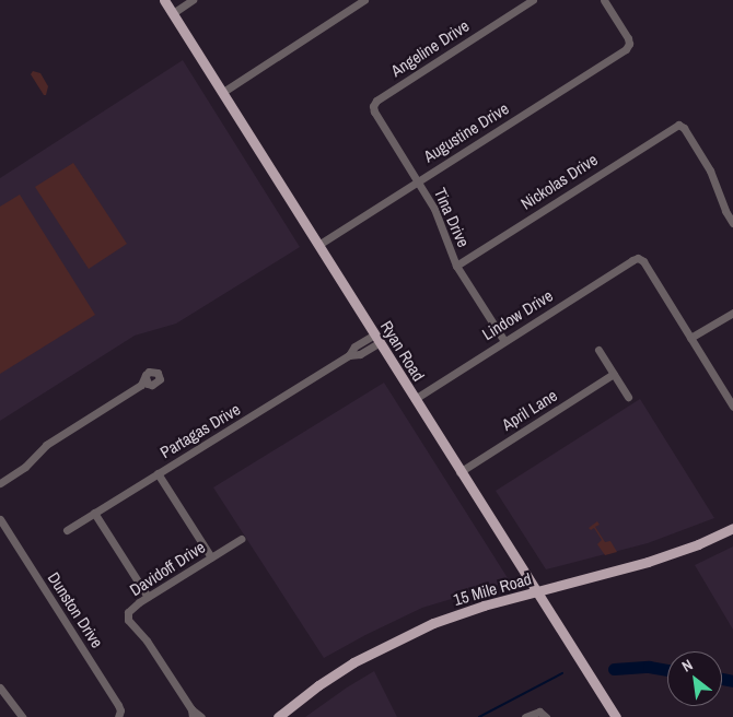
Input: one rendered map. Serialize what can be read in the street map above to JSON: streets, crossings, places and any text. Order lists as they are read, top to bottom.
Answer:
{
  "streets": {
    "main road": ["Ryan Road", "15 Mile Road"],
    "street": [
      "Angeline Drive",
      "Augustine Drive",
      "Nickolas Drive",
      "Tina Drive",
      "Lindow Drive",
      "April Lane",
      "Partagas Drive",
      "Davidoff Drive",
      "Dunston Drive"
    ]
  },
  "crossings": [
    ["Angeline Drive", "Tina Drive"],
    ["Augustine Drive", "Tina Drive"],
    ["Augustine Drive", "Ryan Road"],
    ["Nickolas Drive", "Tina Drive"],
    ["Tina Drive", "Lindow Drive"],
    ["Lindow Drive", "Ryan Road"],
    ["Ryan Road", "April Lane"],
    ["Ryan Road", "Partagas Drive"],
    ["Ryan Road", "15 Mile Road"]
  ],
  "north": "top left"
}
